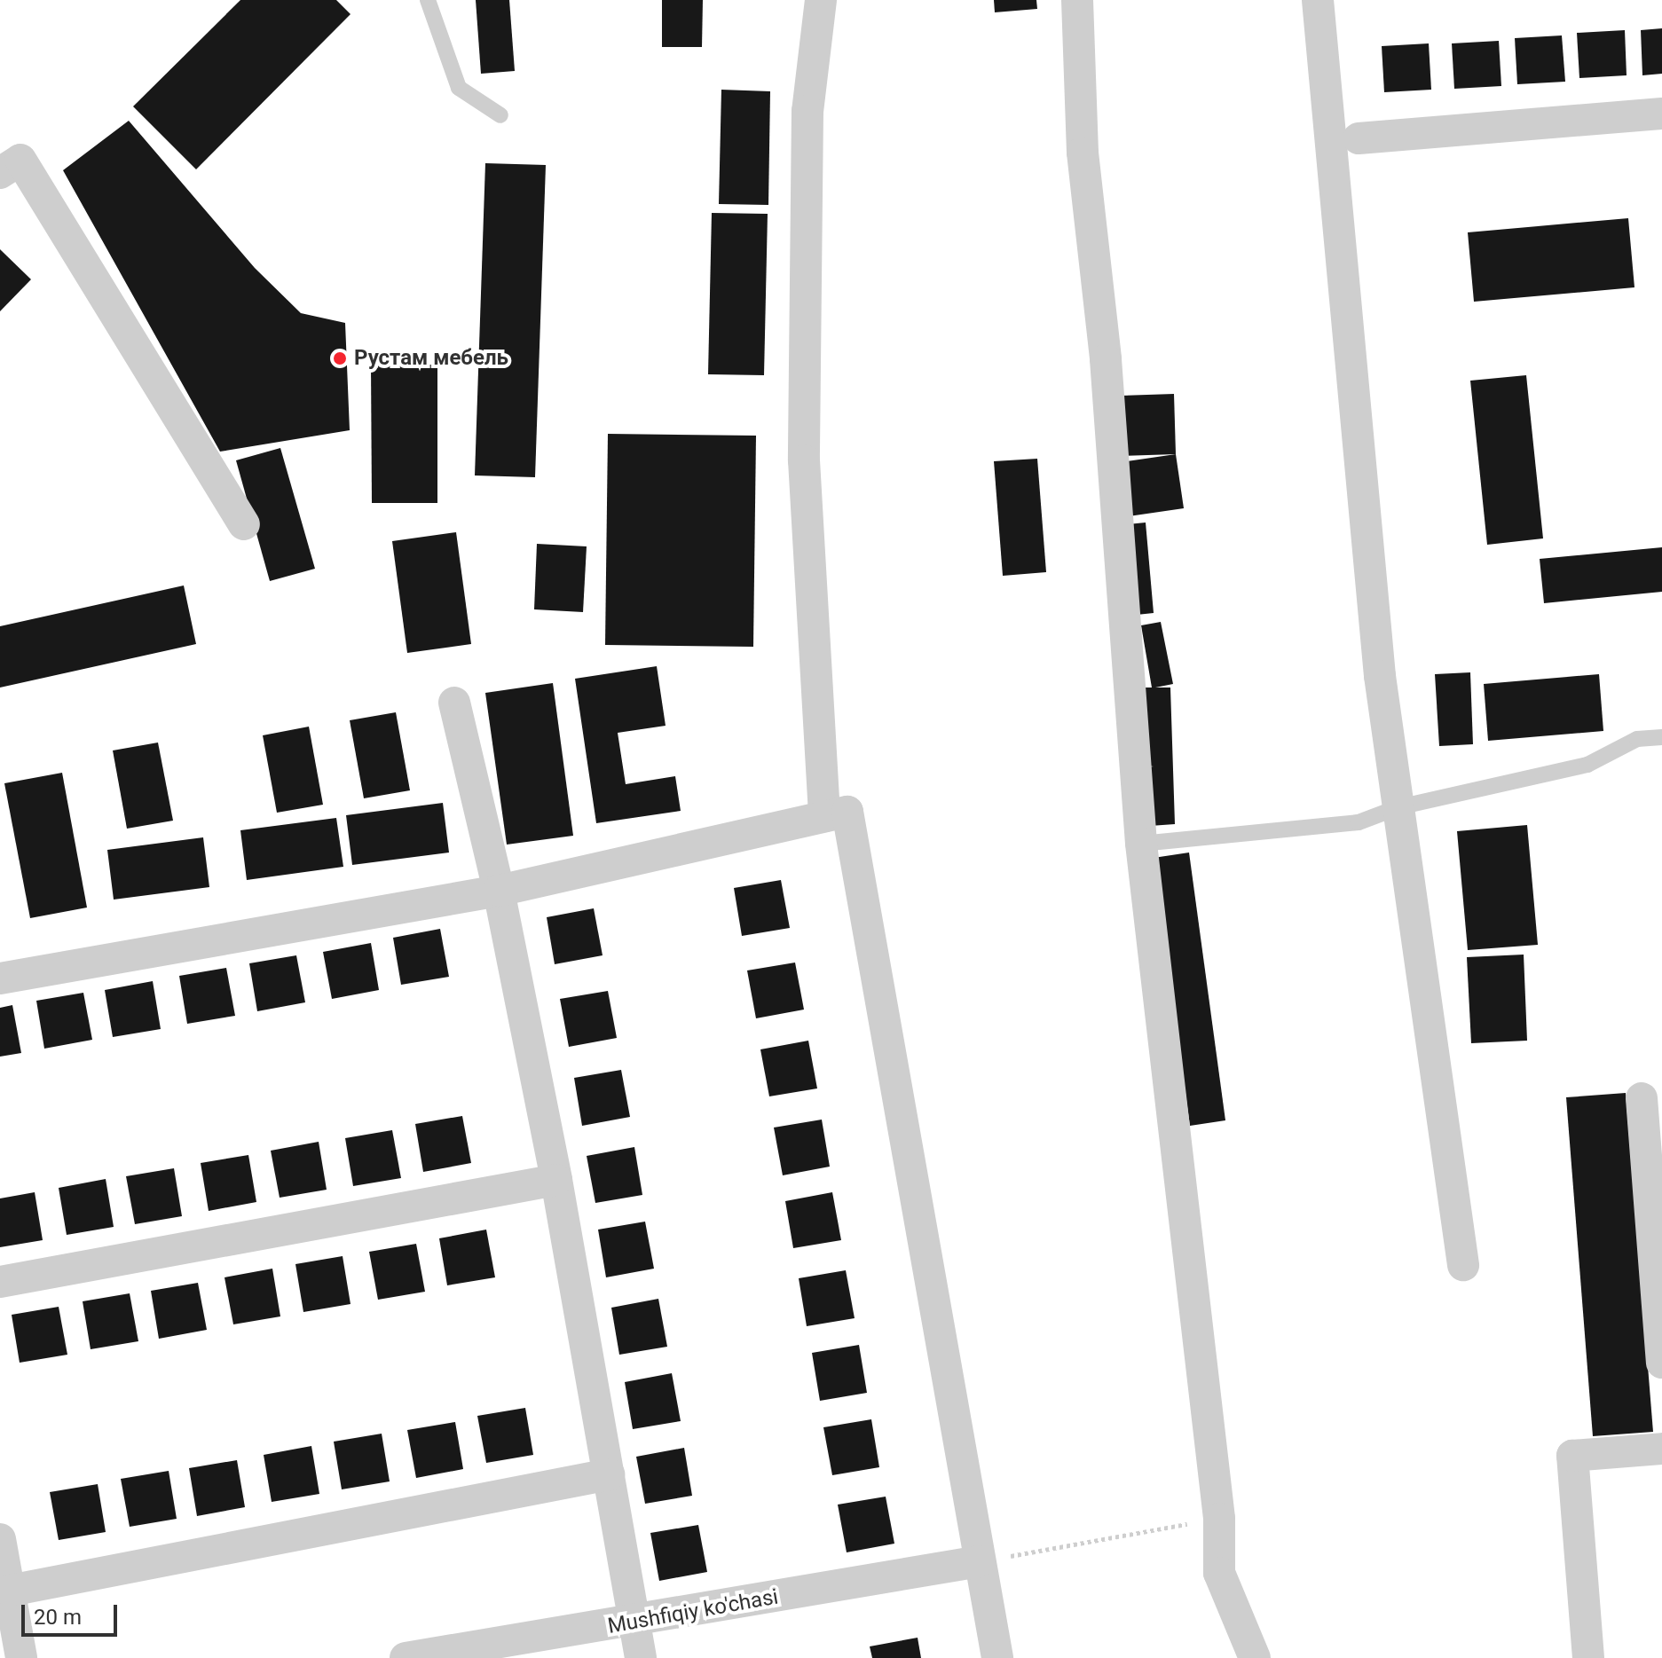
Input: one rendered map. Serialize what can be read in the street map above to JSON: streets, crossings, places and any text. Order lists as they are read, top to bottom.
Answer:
{
  "streets": {
    "street": ["Mushfiqiy ko'chasi"]
  },
  "places": ["Рустам мебель"],
  "scale_bar": "20 m"
}
